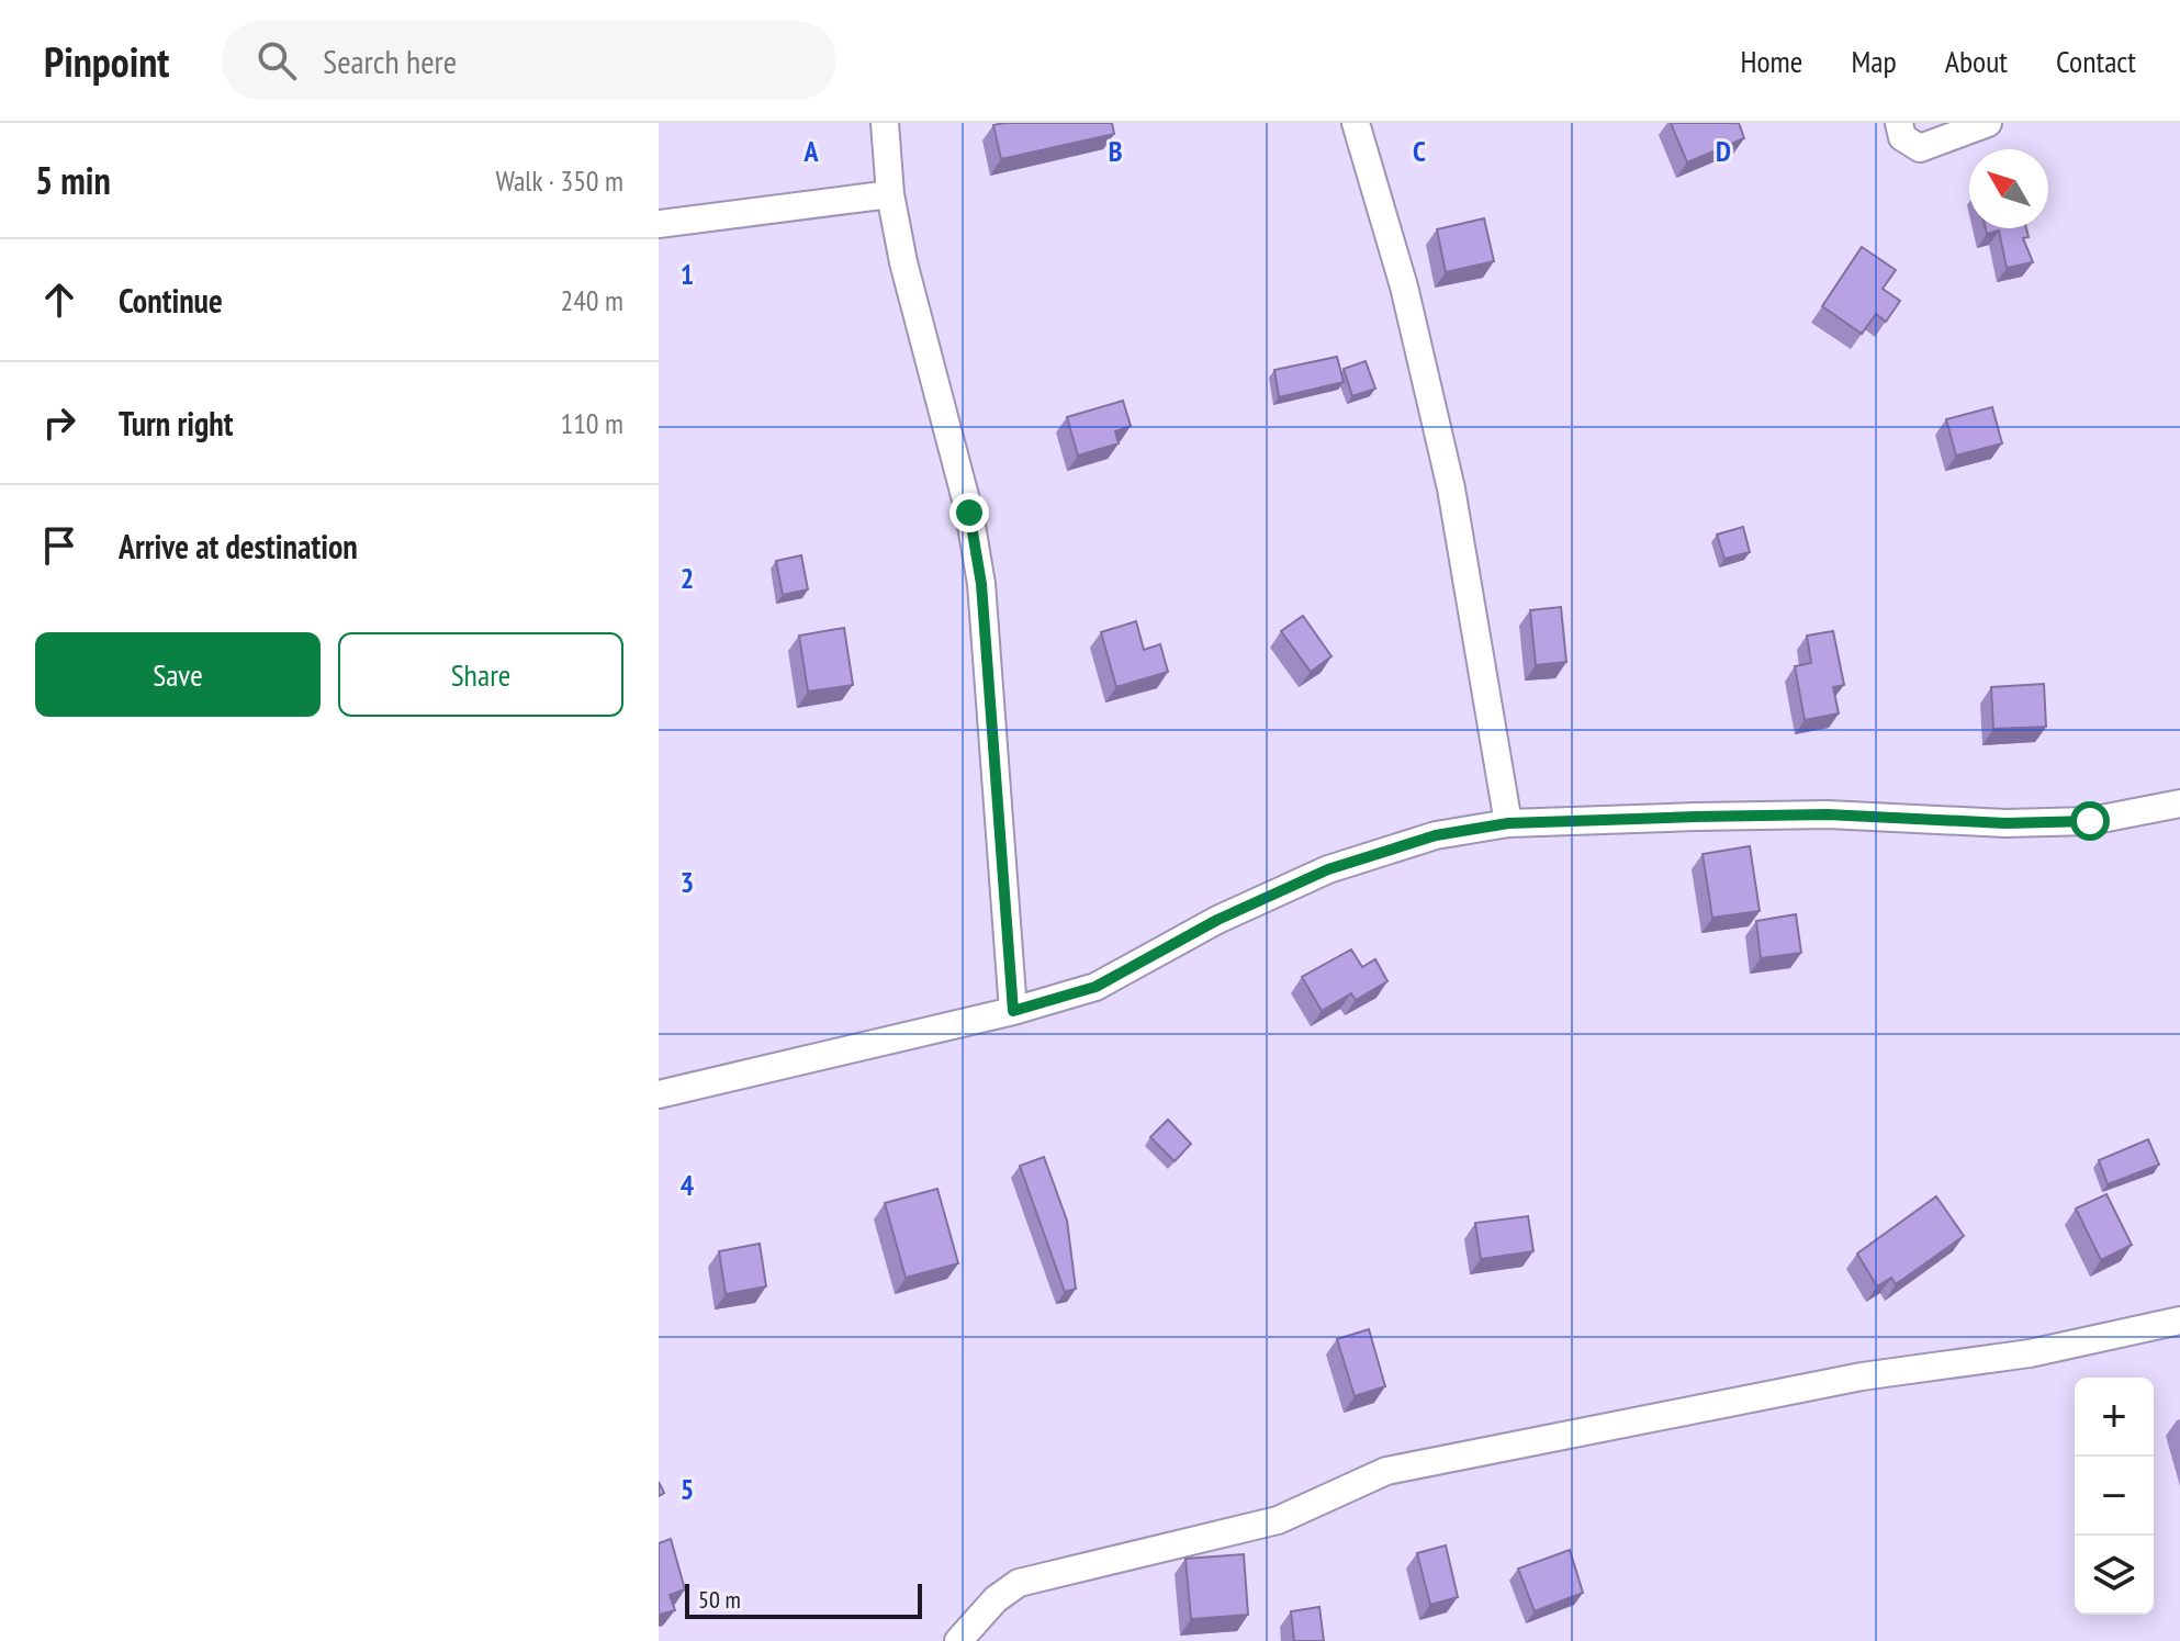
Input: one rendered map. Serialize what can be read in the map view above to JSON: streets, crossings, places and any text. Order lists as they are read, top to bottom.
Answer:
{
  "scale_bar": "50 m",
  "north": "top left",
  "page": {
    "header": "Pinpoint",
    "search": "Search here",
    "nav": [
      "Home",
      "Map",
      "About",
      "Contact"
    ],
    "heading": ["5 min", "Walk · 350 m"],
    "list": [
      ["Continue", "240 m"],
      ["Turn right", "110 m"],
      "Arrive at destination"
    ],
    "buttons": ["Save", "Share"],
    "map_buttons": ["+", "−"],
    "scale": "50 m"
  },
  "grid": {
    "columns": [
      "A",
      "B",
      "C",
      "D"
    ],
    "rows": [
      "1",
      "2",
      "3",
      "4",
      "5"
    ]
  }
}
